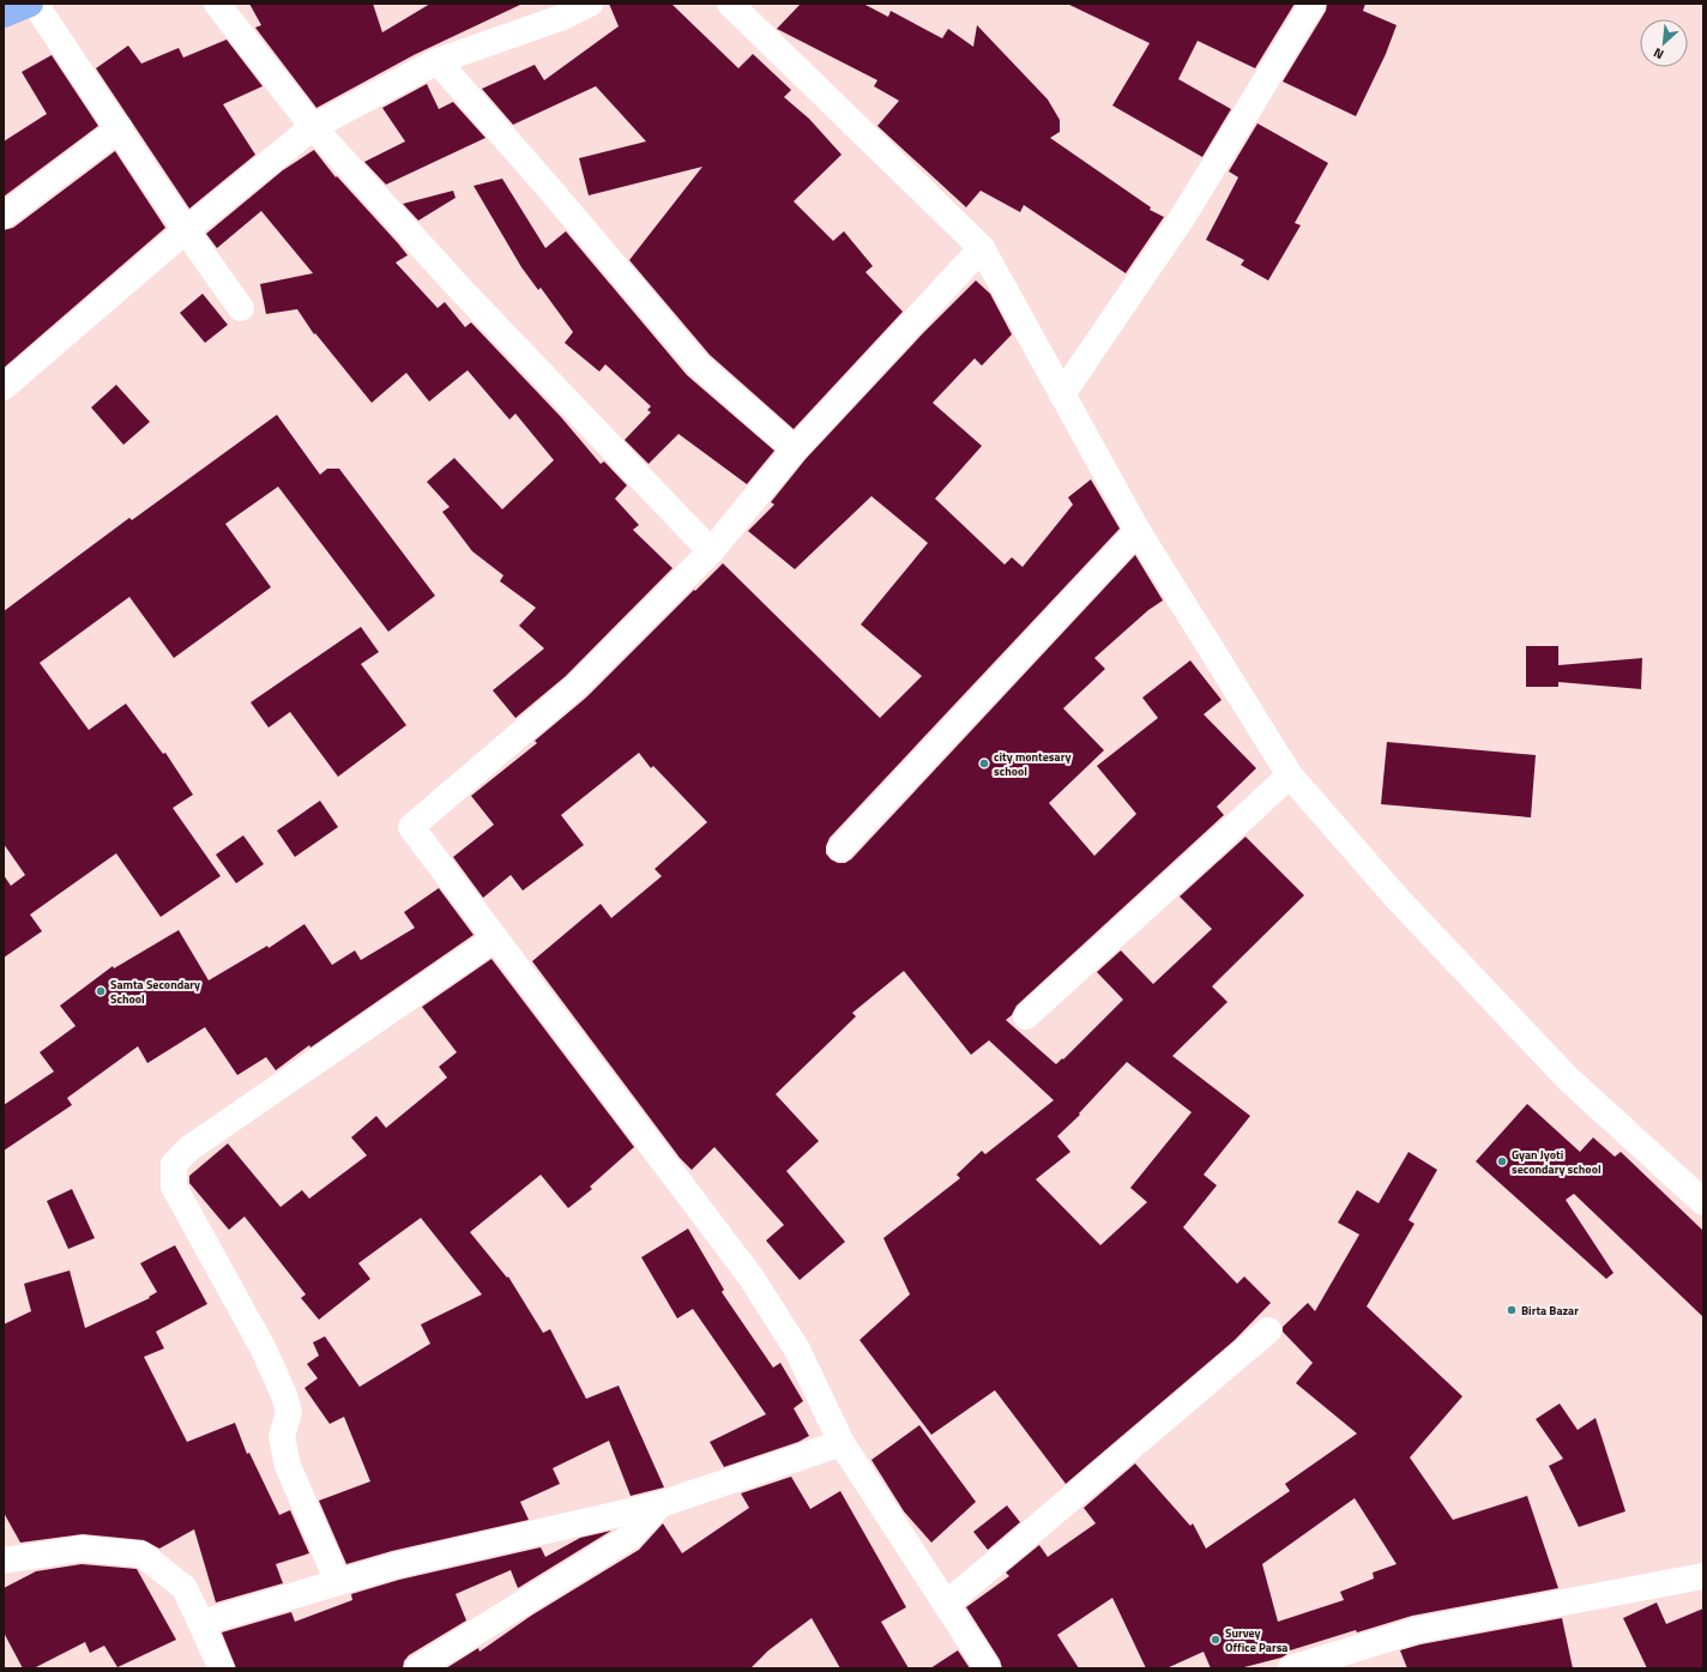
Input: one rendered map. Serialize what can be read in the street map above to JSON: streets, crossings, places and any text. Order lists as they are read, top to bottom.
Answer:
{
  "places": [
    "city montesary school",
    "Samta Secondary School",
    "Gyan Jyoti secondary school",
    "Birta Bazar",
    "Survey Office Parsa"
  ],
  "north": "bottom left"
}
